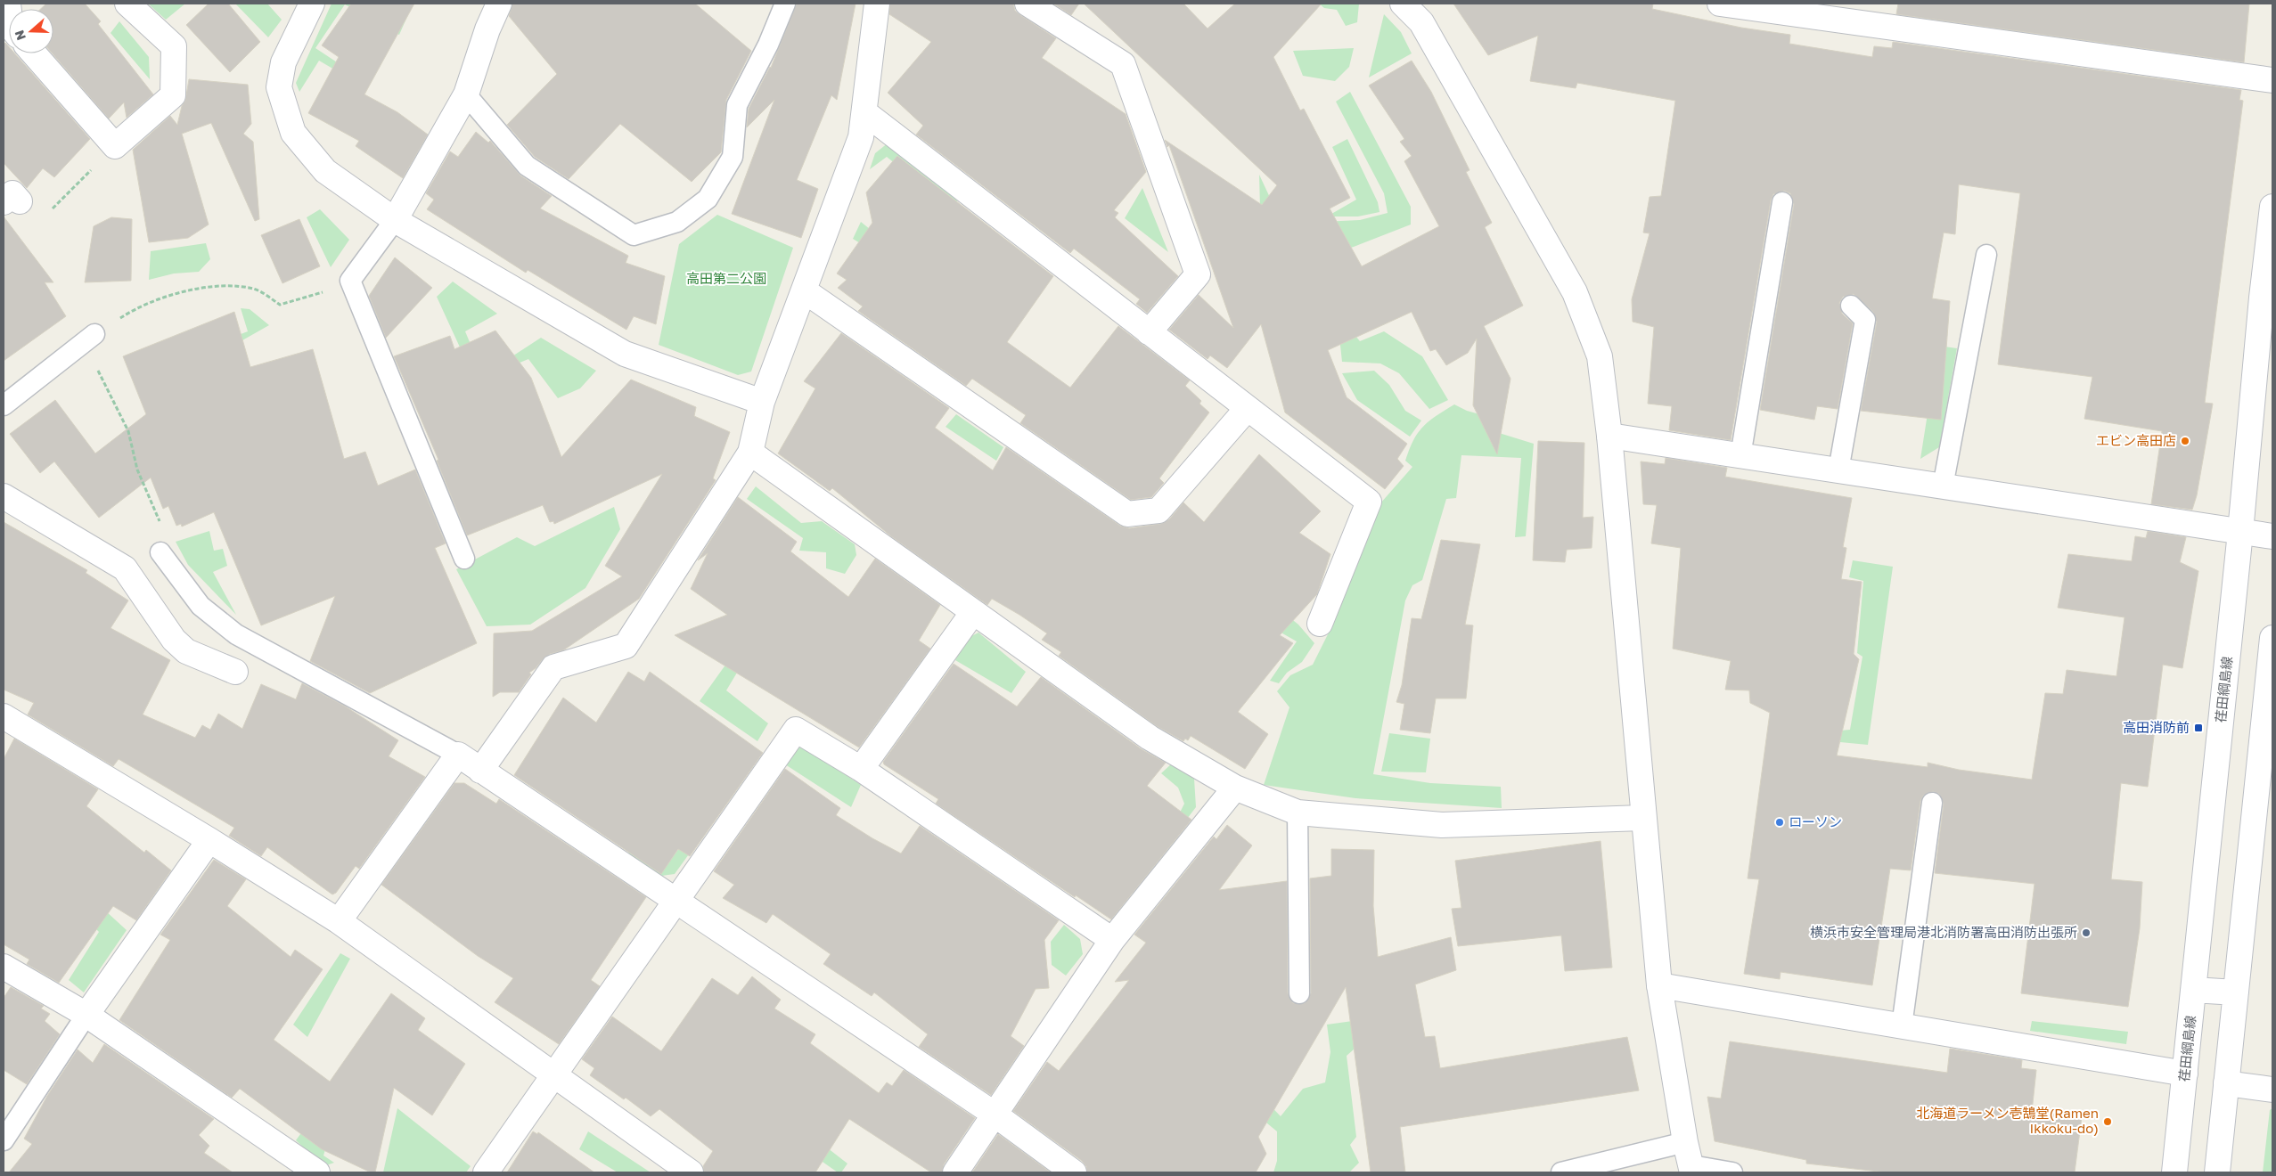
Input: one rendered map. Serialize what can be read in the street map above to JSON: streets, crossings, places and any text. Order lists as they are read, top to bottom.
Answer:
{
  "streets": {
    "street": ["荏田綱島線"]
  },
  "parks": ["高田第二公園"],
  "places": {
    "other": [
      "エビン高田店",
      "ローソン",
      "横浜市安全管理局港北消防署高田消防出張所",
      "北海道ラーメン壱鵠堂(Ramen Ikkoku-do)"
    ],
    "transit": ["高田消防前"]
  },
  "north": "left"
}
